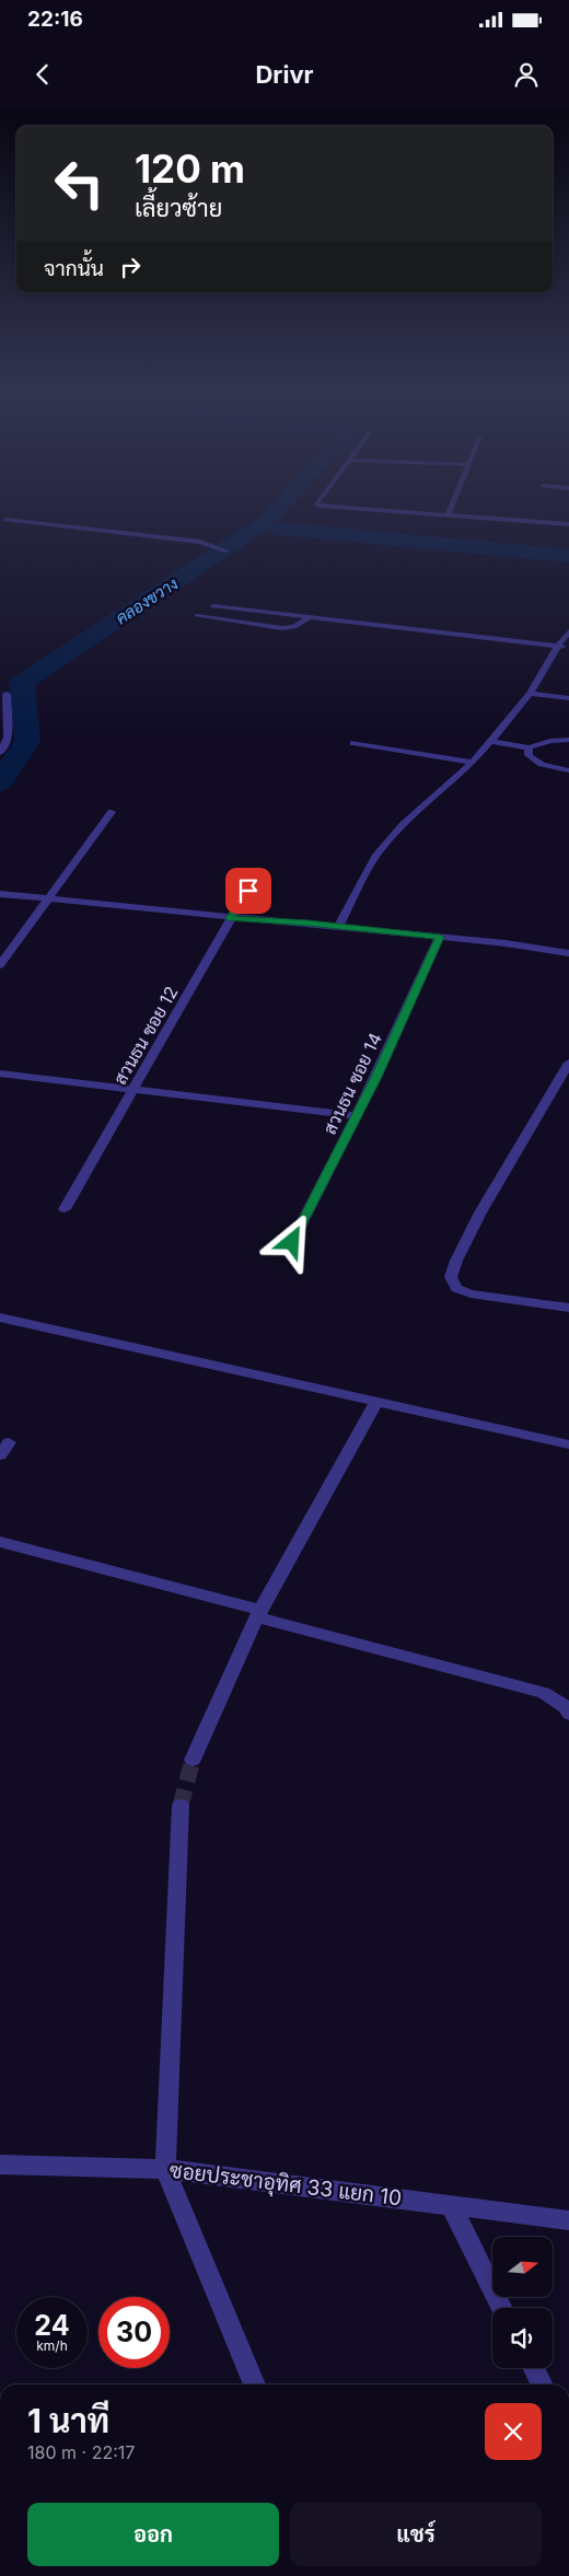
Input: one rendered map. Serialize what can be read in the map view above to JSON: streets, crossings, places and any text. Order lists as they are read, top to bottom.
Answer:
{
  "streets": {
    "street": ["สวนธน ซอย 12", "สวนธน ซอย 14", "ซอยประชาอุทิศ 33 แยก 10"]
  },
  "water": ["คลองขวาง"],
  "north": "right",
  "page": {
    "status": "22:16",
    "header": "Drivr",
    "turn": ["120 m", "เลี้ยวซ้าย"],
    "then": "จากนั้น",
    "speed": "24 km/h",
    "limit": "30",
    "heading": ["1 นาที", "180 m · 22:17"],
    "buttons": ["ออก", "แชร์"]
  }
}
